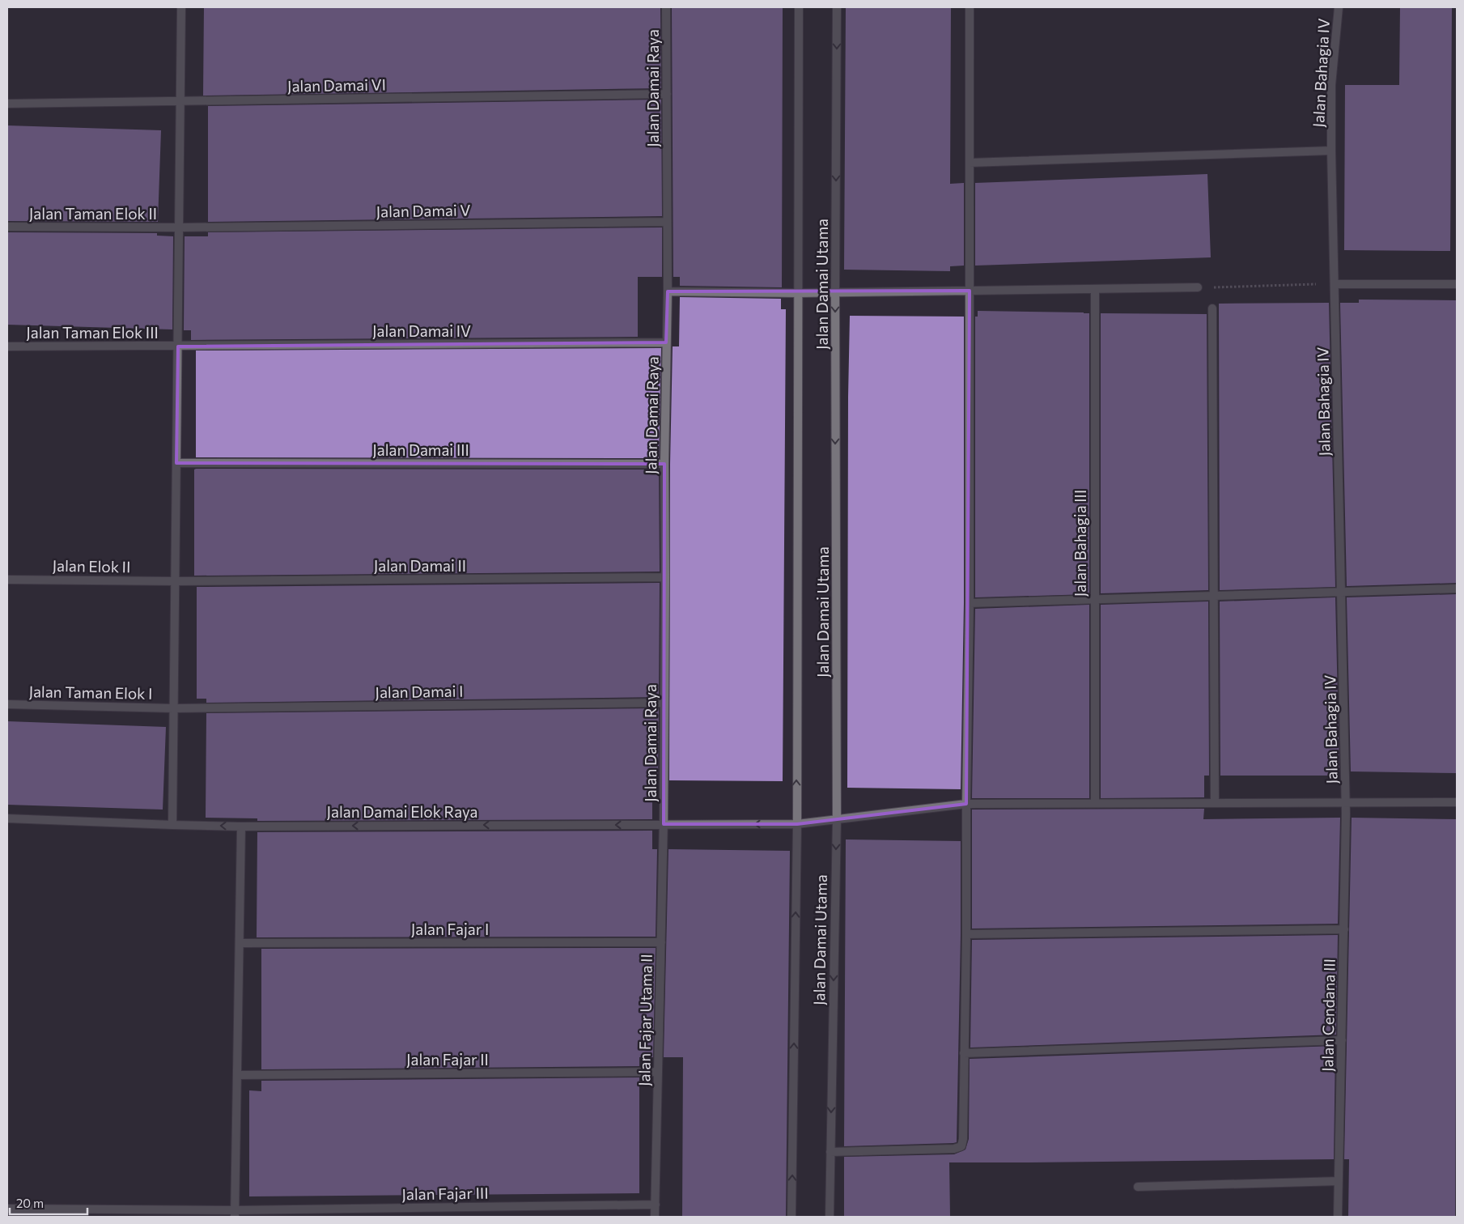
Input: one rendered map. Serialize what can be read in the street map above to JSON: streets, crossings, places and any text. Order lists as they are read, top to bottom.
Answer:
{
  "streets": {
    "street": [
      "Jalan Bahagia IV",
      "Jalan Damai VI",
      "Jalan Damai Raya",
      "Jalan Damai V",
      "Jalan Taman Elok II",
      "Jalan Damai Utama",
      "Jalan Damai IV",
      "Jalan Taman Elok III",
      "Jalan Damai III",
      "Jalan Bahagia III",
      "Jalan Damai II",
      "Jalan Elok II",
      "Jalan Damai I",
      "Jalan Taman Elok I",
      "Jalan Damai Elok Raya",
      "Jalan Fajar I",
      "Jalan Cendana III",
      "Jalan Fajar Utama II",
      "Jalan Fajar II",
      "Jalan Fajar III"
    ]
  },
  "crossings": [
    ["Jalan Bahagia IV", "Jalan Damai Elok Raya"],
    ["Jalan Bahagia IV", "Jalan Cendana III"],
    ["Jalan Damai VI", "Jalan Damai Raya"],
    ["Jalan Damai Raya", "Jalan Damai V"],
    ["Jalan Damai Raya", "Jalan Damai IV"],
    ["Jalan Damai Raya", "Jalan Damai III"],
    ["Jalan Damai Raya", "Jalan Damai II"],
    ["Jalan Damai Raya", "Jalan Damai I"],
    ["Jalan Damai Raya", "Jalan Damai Elok Raya"],
    ["Jalan Damai Raya", "Jalan Fajar Utama II"],
    ["Jalan Damai V", "Jalan Taman Elok II"],
    ["Jalan Damai Utama", "Jalan Damai Elok Raya"],
    ["Jalan Damai IV", "Jalan Taman Elok III"],
    ["Jalan Bahagia III", "Jalan Damai Elok Raya"],
    ["Jalan Damai II", "Jalan Elok II"],
    ["Jalan Damai I", "Jalan Taman Elok I"],
    ["Jalan Damai Elok Raya", "Jalan Fajar Utama II"],
    ["Jalan Fajar I", "Jalan Fajar Utama II"],
    ["Jalan Fajar Utama II", "Jalan Fajar II"],
    ["Jalan Fajar Utama II", "Jalan Fajar III"]
  ],
  "one_way": ["Jalan Damai Elok Raya"],
  "scale_bar": "20 m"
}
